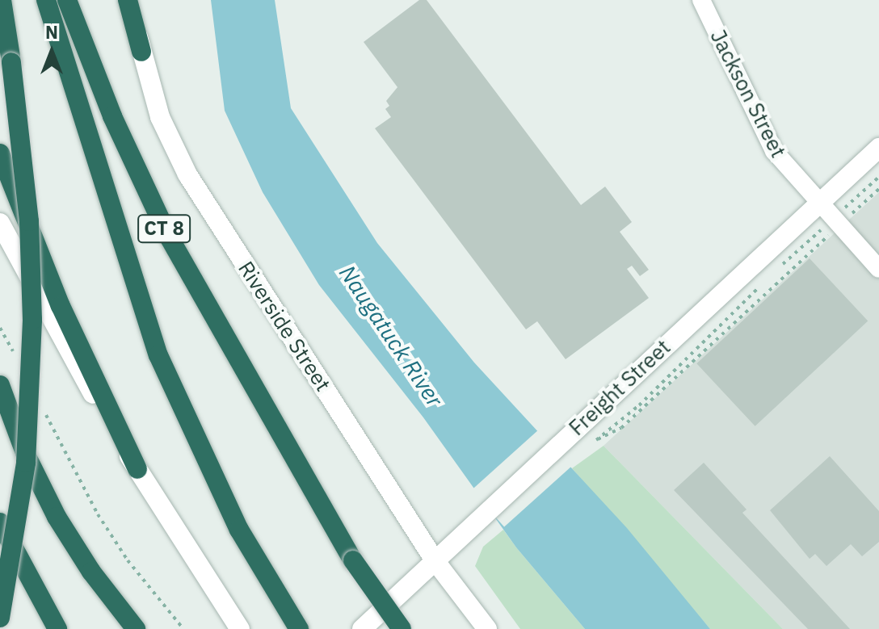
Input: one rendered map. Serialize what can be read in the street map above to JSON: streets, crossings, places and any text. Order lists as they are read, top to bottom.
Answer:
{
  "streets": {
    "highway": ["CT 8"],
    "main road": ["Riverside Street", "Freight Street"],
    "street": ["Jackson Street"]
  },
  "crossings": [
    ["Jackson Street", "Freight Street"],
    ["Riverside Street", "Freight Street"]
  ],
  "water": ["Naugatuck River"],
  "north": "top"
}
